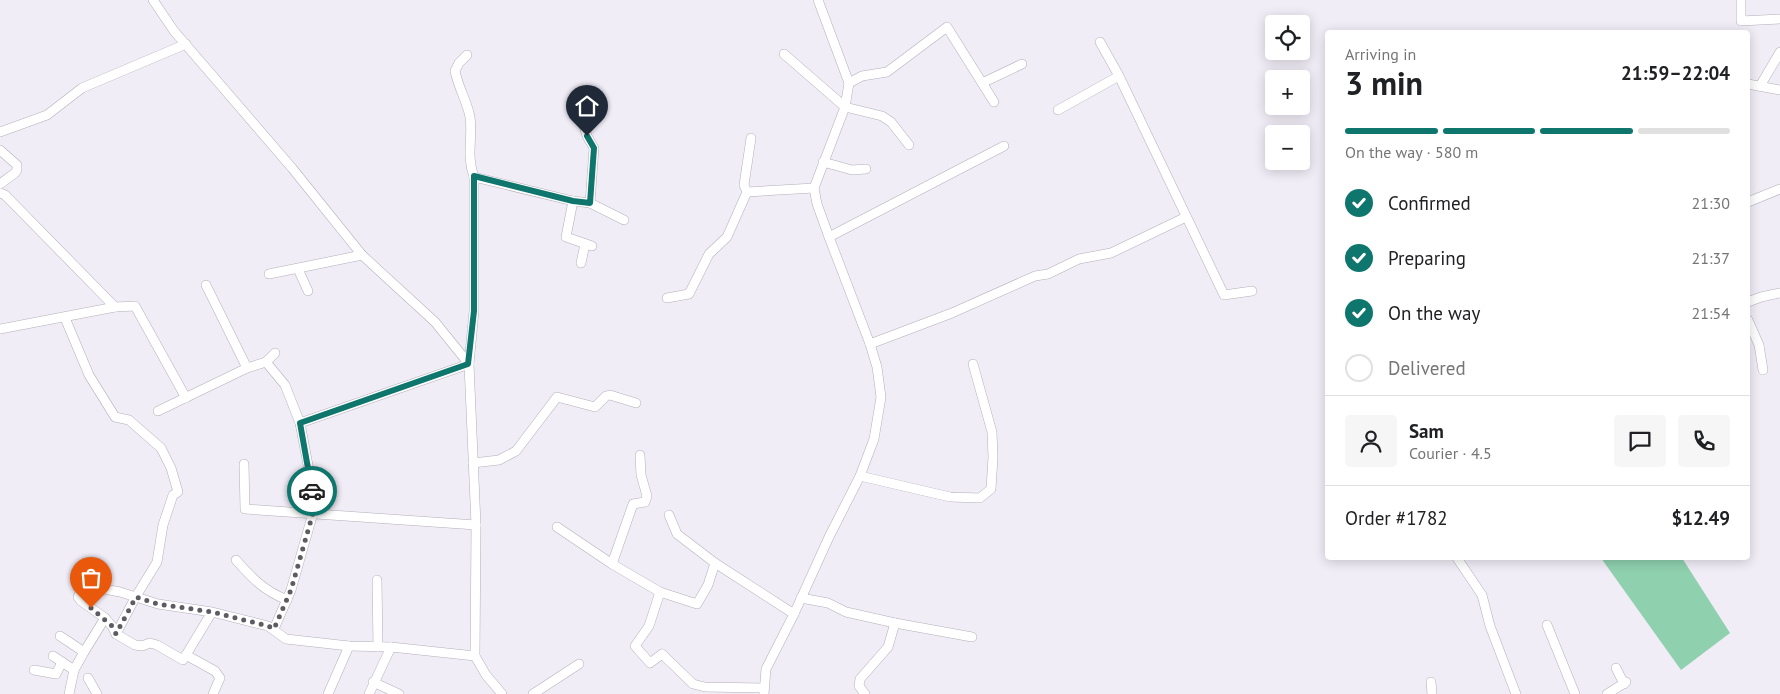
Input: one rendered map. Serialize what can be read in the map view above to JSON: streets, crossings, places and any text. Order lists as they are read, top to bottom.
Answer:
{
  "page": {
    "map_buttons": ["+", "−"],
    "heading": ["3 min", "Arriving in", "21:59–22:04"],
    "panel": [
      "Sam",
      "Courier · 4.5",
      "Order #1782",
      "$12.49"
    ],
    "bar": "On the way · 580 m",
    "list": [
      ["Confirmed", "21:30"],
      ["Preparing", "21:37"],
      ["On the way", "21:54"],
      "Delivered"
    ]
  }
}
